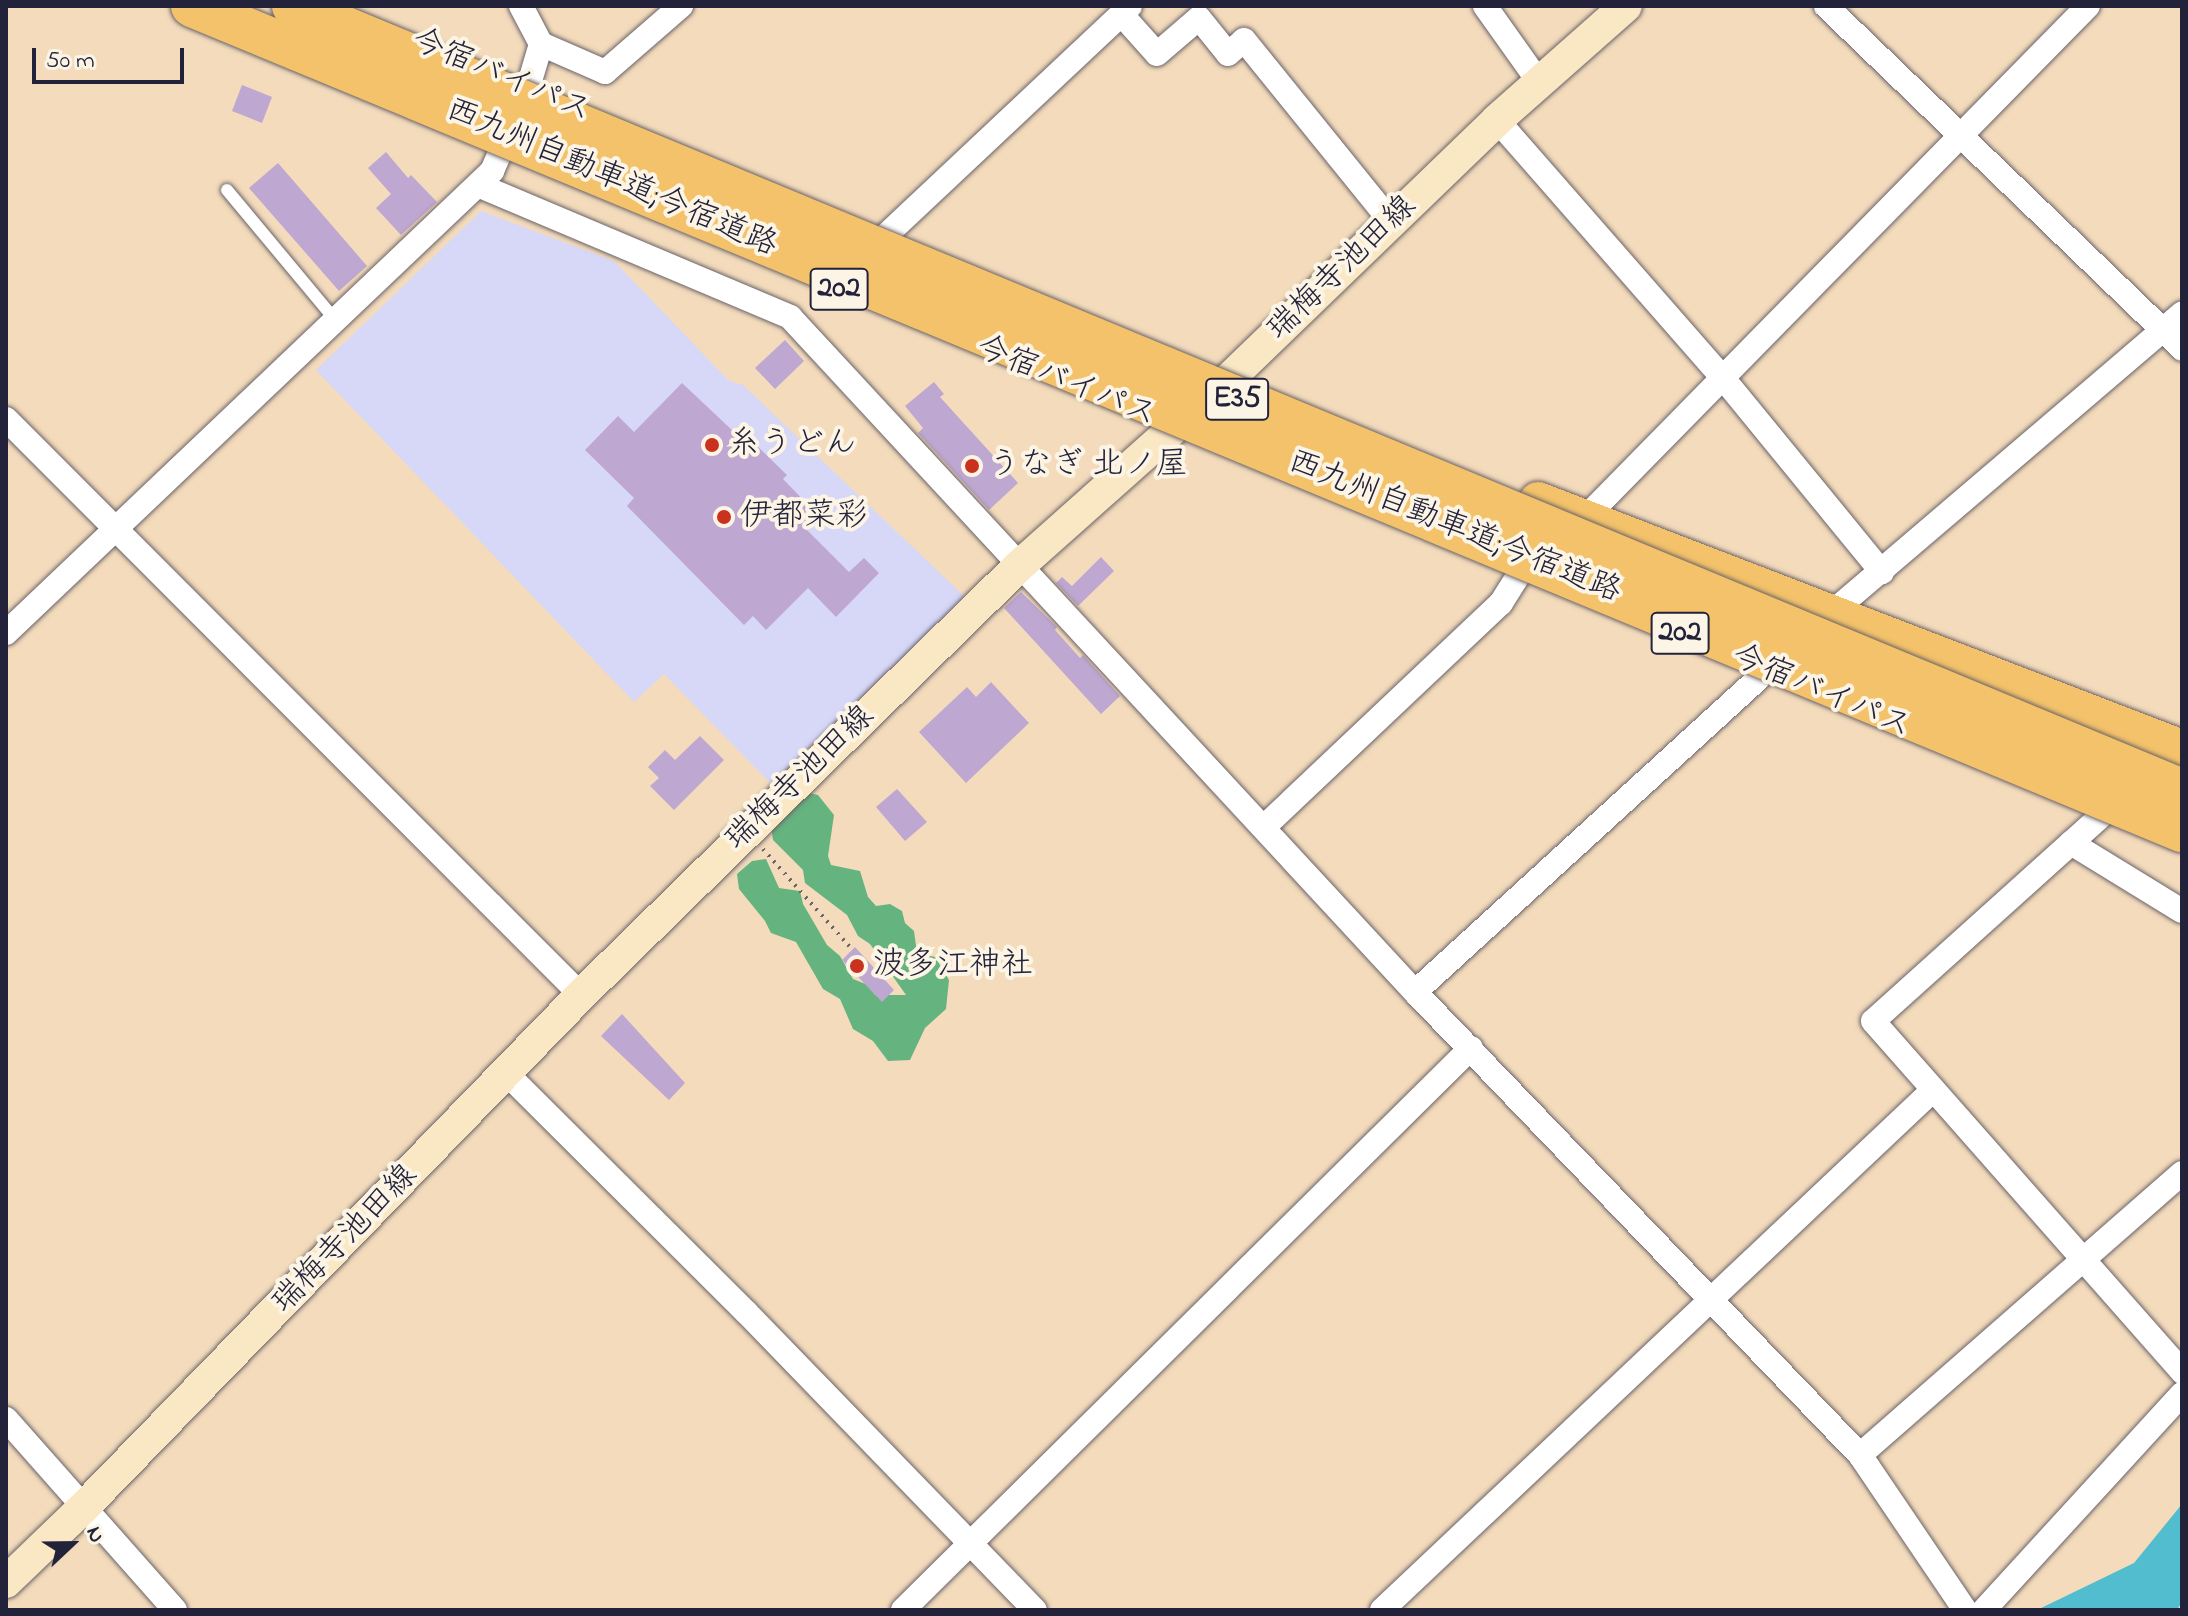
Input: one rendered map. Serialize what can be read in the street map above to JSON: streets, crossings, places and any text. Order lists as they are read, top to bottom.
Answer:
{
  "streets": {
    "highway": [
      "今宿バイパス",
      "西九州自動車道;今宿道路",
      "202",
      "E35"
    ],
    "main road": ["瑞梅寺池田線"]
  },
  "crossings": [
    ["今宿バイパス", "瑞梅寺池田線"]
  ],
  "places": [
    "糸うどん",
    "うなぎ 北ノ屋",
    "伊都菜彩",
    "波多江神社"
  ],
  "scale_bar": "50 m",
  "north": "right"
}
